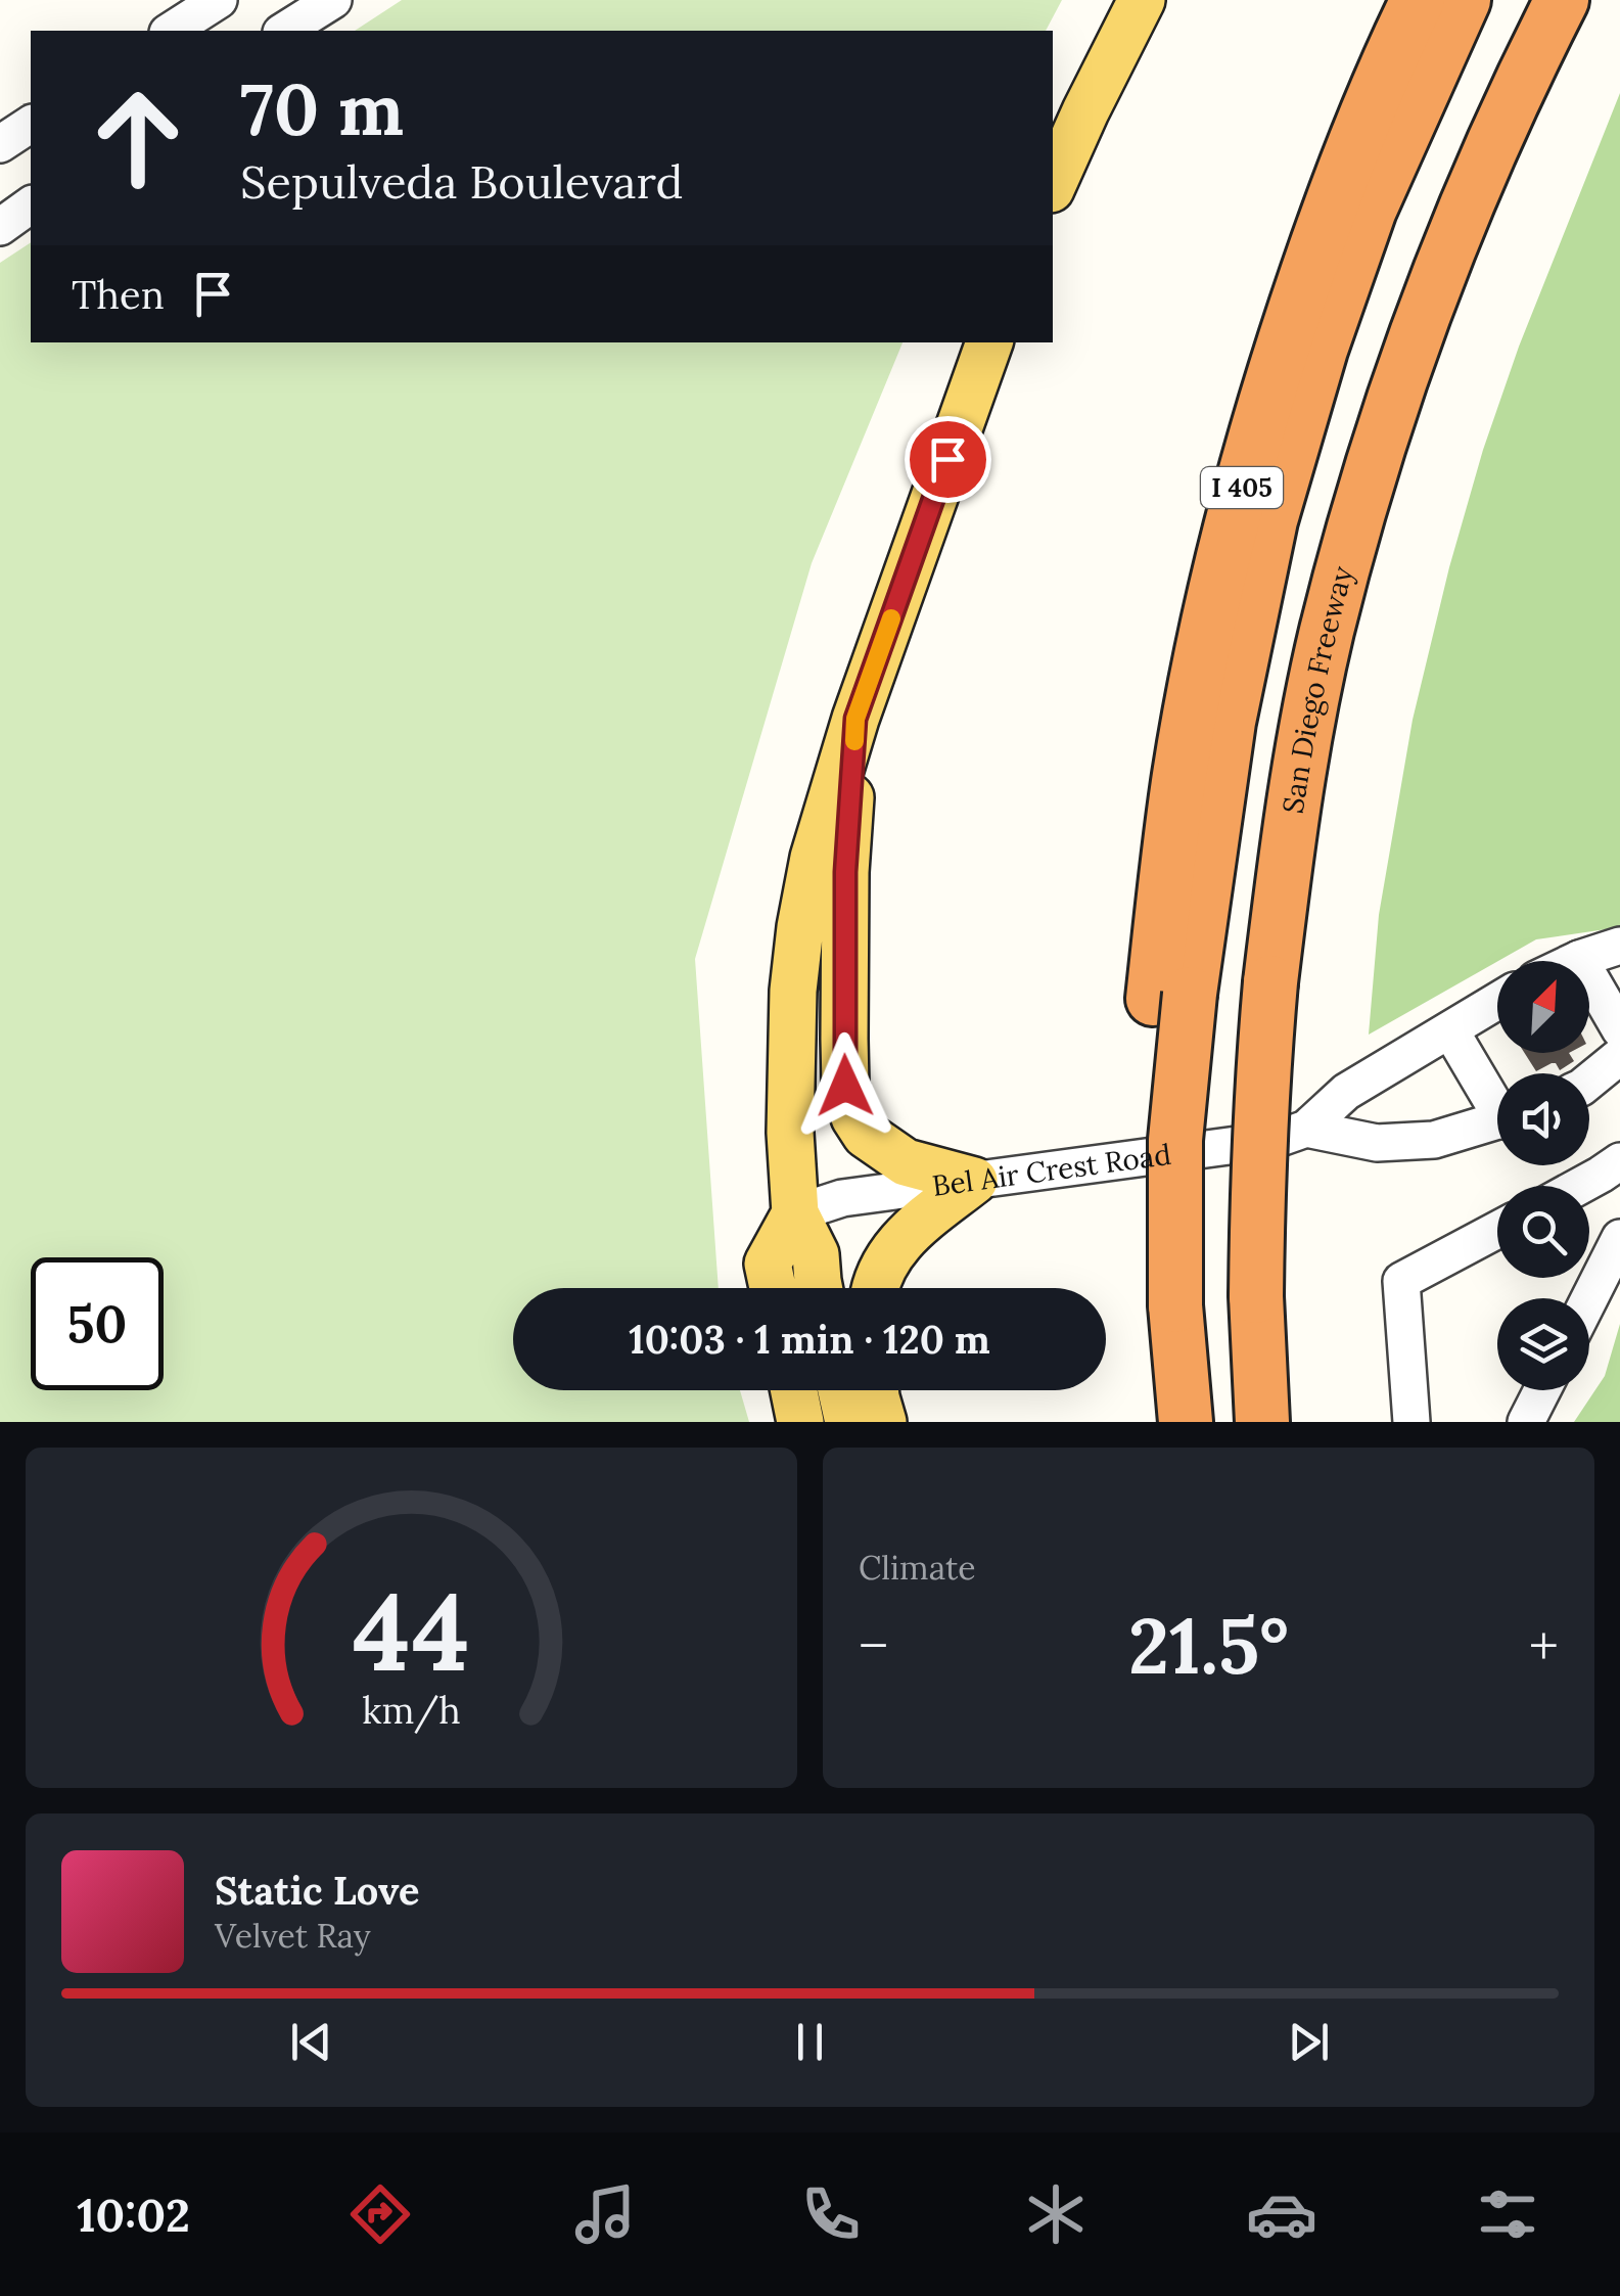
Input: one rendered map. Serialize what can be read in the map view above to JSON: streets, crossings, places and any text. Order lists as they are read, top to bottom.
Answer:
{
  "streets": {
    "highway": ["I 405", "San Diego Freeway"],
    "street": ["Bel Air Crest Road"]
  },
  "north": "top right",
  "page": {
    "turn": ["70 m", "Sepulveda Boulevard"],
    "then": "Then",
    "limit": "50",
    "trip": "10:03 · 1 min · 120 m",
    "tile": "Climate",
    "heat": ["−", "21.5°", "+"],
    "song": ["Static Love", "Velvet Ray"],
    "tabs": "10:02",
    "gauge": ["44", "km/h"]
  }
}
